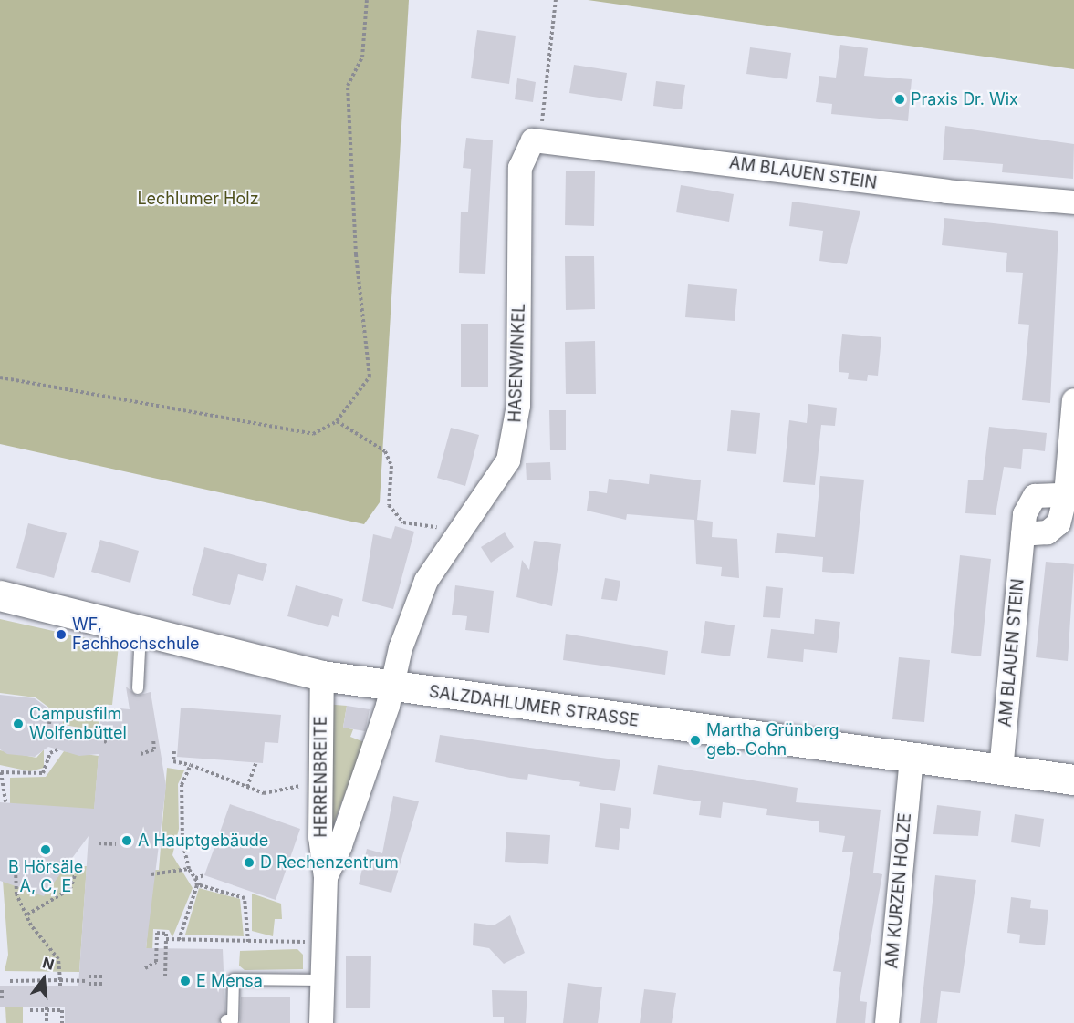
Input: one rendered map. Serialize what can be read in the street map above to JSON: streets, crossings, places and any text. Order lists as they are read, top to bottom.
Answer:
{
  "streets": {
    "main road": ["SALZDAHLUMER STRASSE"],
    "street": [
      "AM BLAUEN STEIN",
      "HASENWINKEL",
      "HERRENBREITE",
      "AM KURZEN HOLZE"
    ]
  },
  "crossings": [
    ["AM BLAUEN STEIN", "HASENWINKEL"],
    ["AM BLAUEN STEIN", "SALZDAHLUMER STRASSE"],
    ["HASENWINKEL", "SALZDAHLUMER STRASSE"],
    ["HASENWINKEL", "HERRENBREITE"],
    ["SALZDAHLUMER STRASSE", "HERRENBREITE"],
    ["SALZDAHLUMER STRASSE", "AM KURZEN HOLZE"]
  ],
  "parks": ["Lechlumer Holz"],
  "places": [
    "Praxis Dr. Wix",
    "WF, Fachhochschule",
    "Campusfilm Wolfenbüttel",
    "Martha Grünberg geb. Cohn",
    "A Hauptgebäude",
    "B Hörsäle A, C, E",
    "D Rechenzentrum",
    "E Mensa"
  ],
  "north": "top"
}
